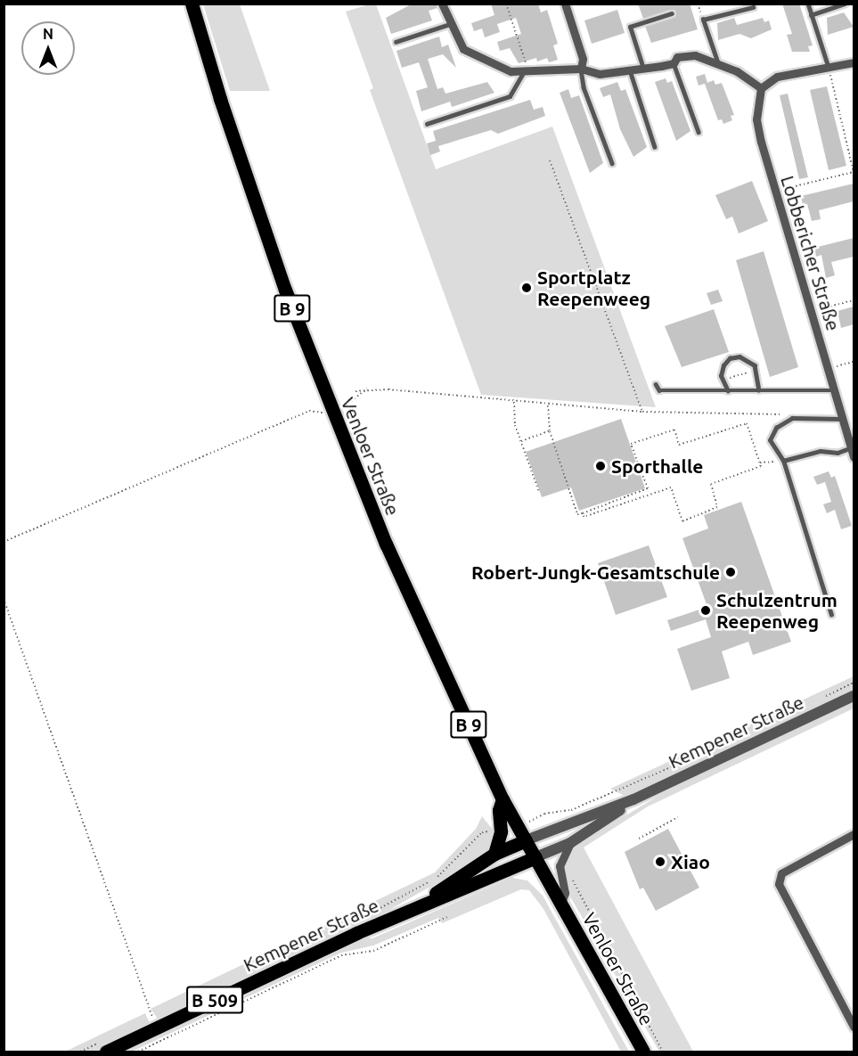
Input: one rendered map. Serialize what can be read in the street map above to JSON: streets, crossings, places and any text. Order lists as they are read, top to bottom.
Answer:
{
  "streets": {
    "main road": [
      "B 9",
      "Venloer Straße",
      "Kempener Straße",
      "B 509"
    ],
    "street": ["Lobbericher Straße"]
  },
  "crossings": [
    ["Venloer Straße", "Kempener Straße"]
  ],
  "places": [
    "Sportplatz Reepenweeg",
    "Sporthalle",
    "Robert-Jungk-Gesamtschule",
    "Schulzentrum Reepenweg",
    "Xiao"
  ],
  "north": "top"
}
